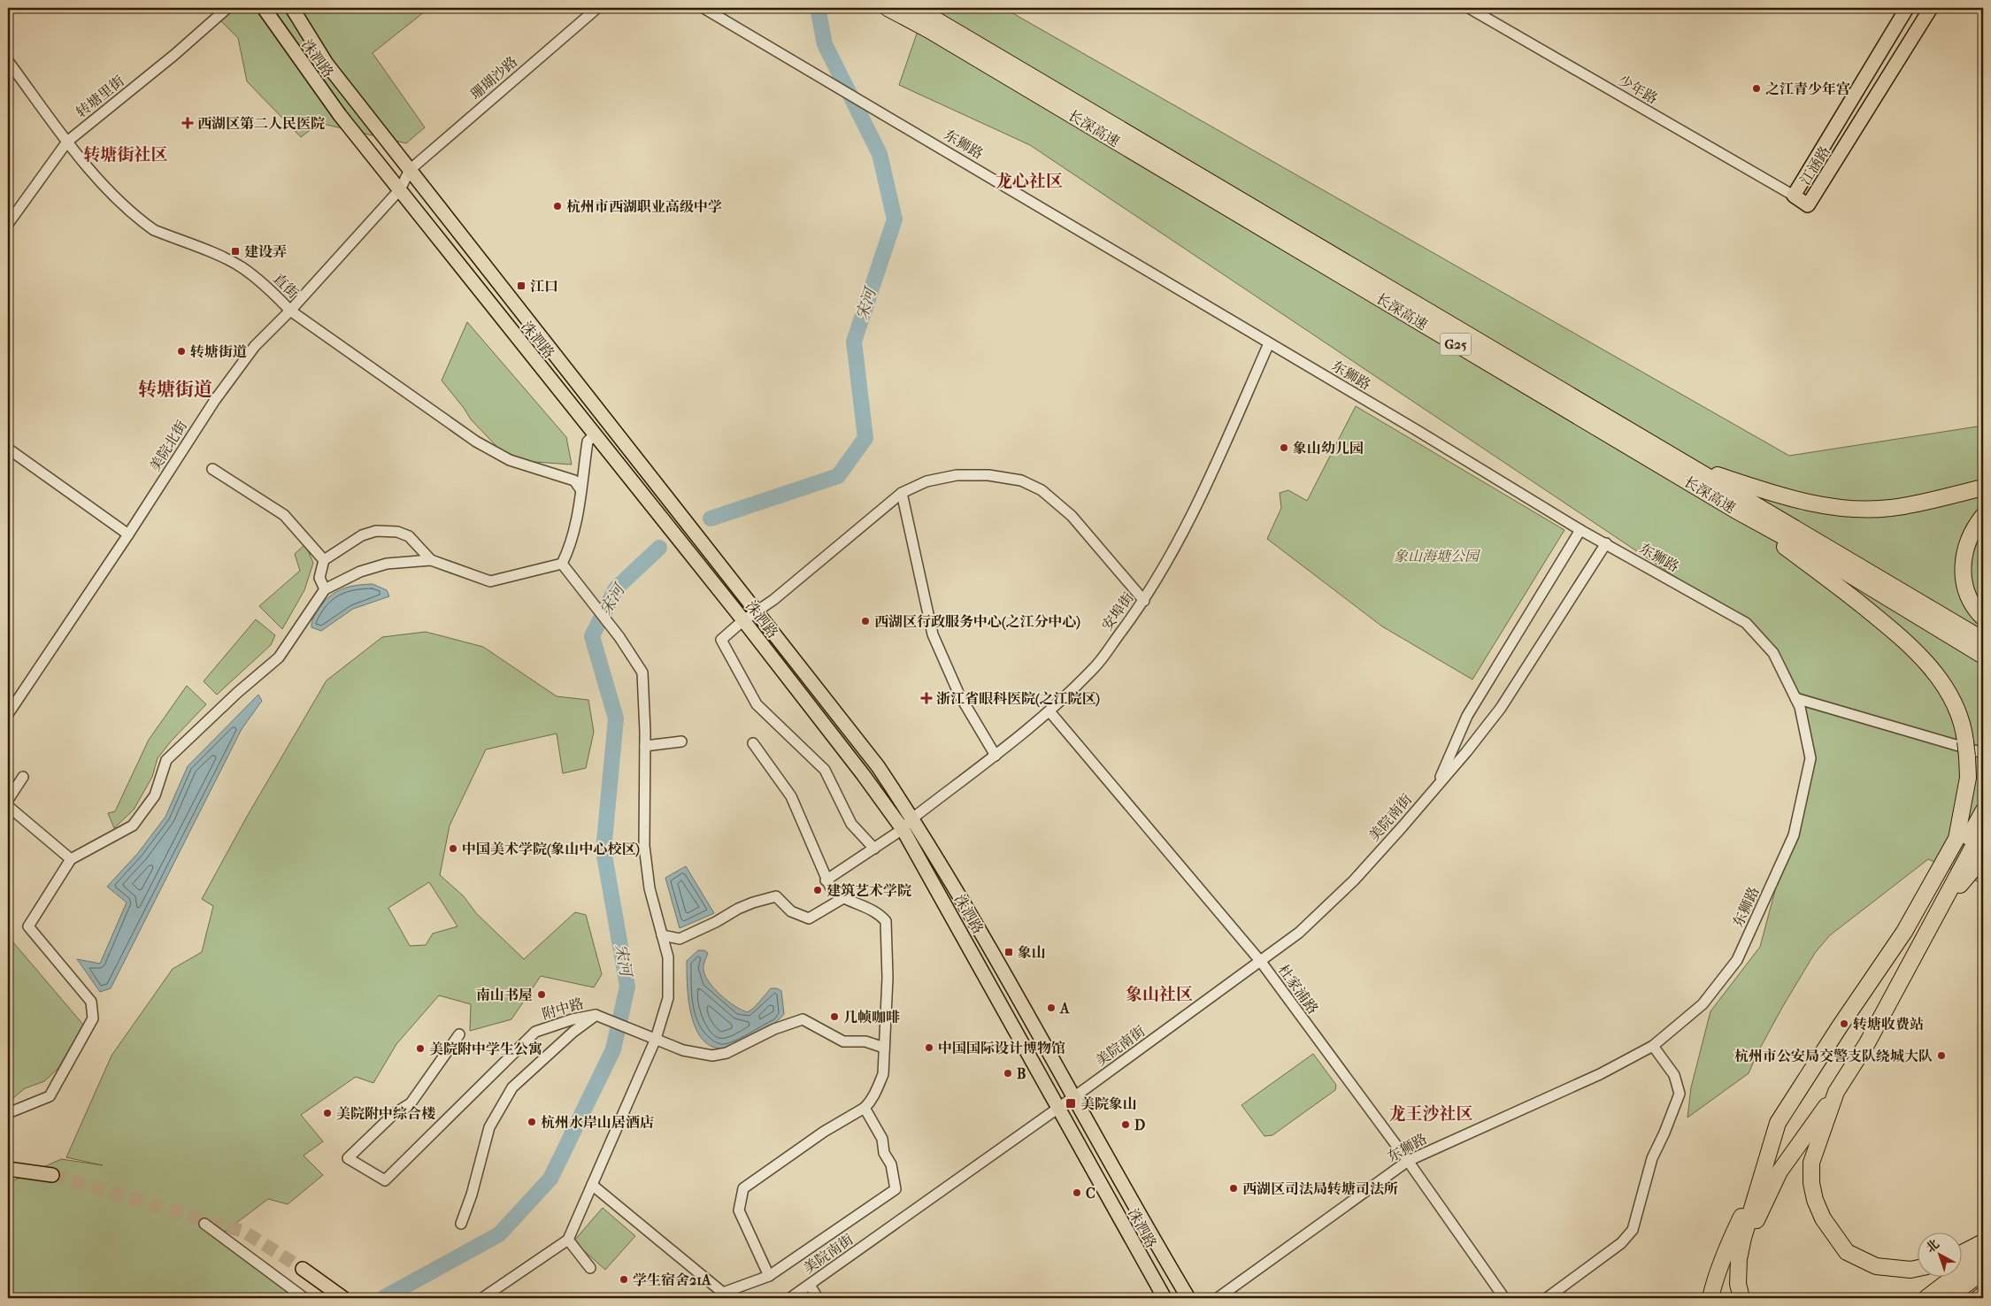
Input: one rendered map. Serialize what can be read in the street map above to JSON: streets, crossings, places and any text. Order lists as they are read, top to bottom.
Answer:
{
  "streets": {
    "highway": ["长深高速", "G25"],
    "main road": ["洙泗路", "江涵路"],
    "street": [
      "珊瑚沙路",
      "少年路",
      "转塘里街",
      "东狮路",
      "直街",
      "美院北街",
      "安埠街",
      "美院南街",
      "杜家浦路",
      "附中路"
    ]
  },
  "crossings": [
    ["洙泗路", "珊瑚沙路"],
    ["洙泗路", "美院北街"],
    ["洙泗路", "安埠街"],
    ["洙泗路", "美院南街"],
    ["珊瑚沙路", "美院北街"],
    ["少年路", "江涵路"],
    ["转塘里街", "直街"],
    ["东狮路", "安埠街"],
    ["东狮路", "美院南街"],
    ["东狮路", "杜家浦路"],
    ["直街", "美院北街"],
    ["安埠街", "杜家浦路"],
    ["美院南街", "杜家浦路"]
  ],
  "districts": [
    "转塘街社区",
    "龙心社区",
    "转塘街道",
    "象山社区",
    "龙王沙社区"
  ],
  "water": ["宋河"],
  "parks": ["象山海塘公园"],
  "places": {
    "other": [
      "之江青少年宫",
      "杭州市西湖职业高级中学",
      "转塘街道",
      "象山幼儿园",
      "西湖区行政服务中心(之江分中心)",
      "中国美术学院(象山中心校区)",
      "建筑艺术学院",
      "南山书屋",
      "A",
      "几帧咖啡",
      "转塘收费站",
      "中国国际设计博物馆",
      "美院附中学生公寓",
      "杭州市公安局交警支队绕城大队",
      "B",
      "美院附中综合楼",
      "杭州水岸山居酒店",
      "D",
      "西湖区司法局转塘司法所",
      "C",
      "学生宿舍21A"
    ],
    "health": ["西湖区第二人民医院", "浙江省眼科医院(之江院区)"],
    "transit": [
      "建设弄",
      "江口",
      "象山",
      "美院象山"
    ]
  },
  "north": "top left"
}
